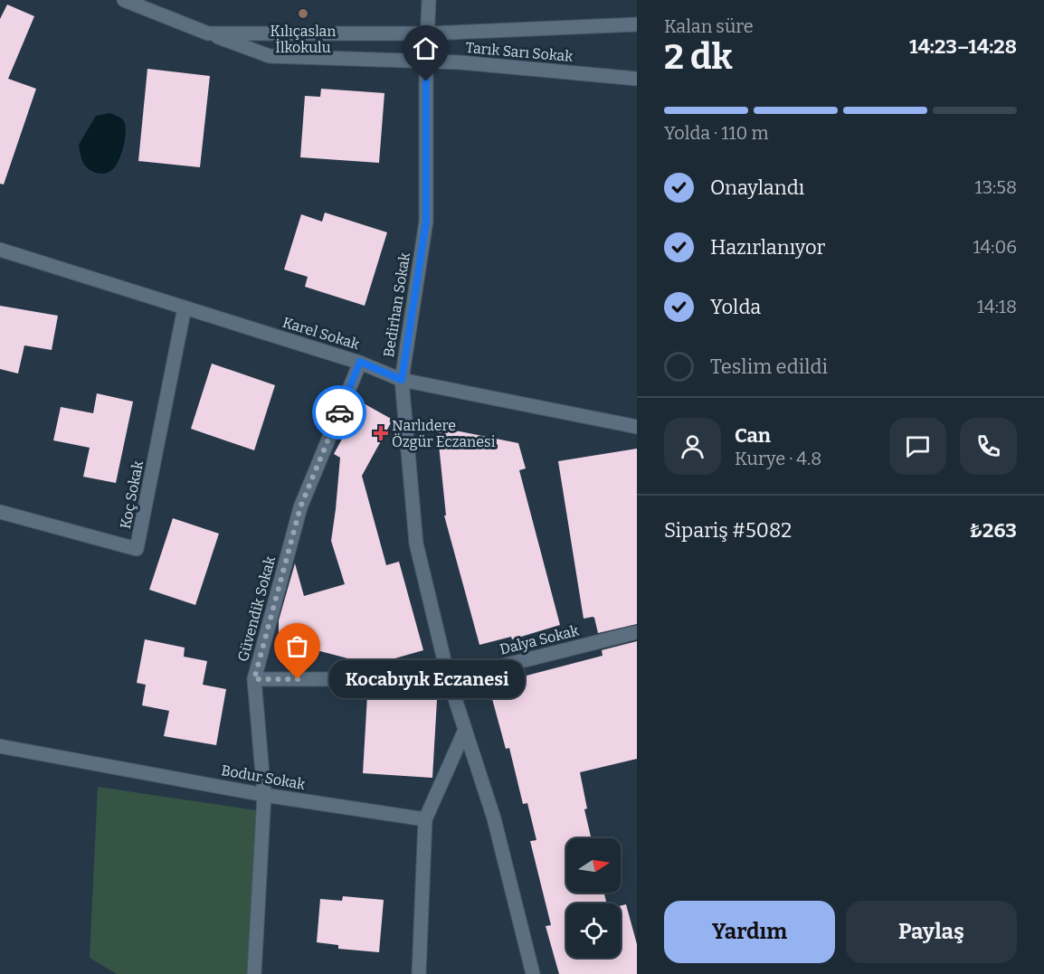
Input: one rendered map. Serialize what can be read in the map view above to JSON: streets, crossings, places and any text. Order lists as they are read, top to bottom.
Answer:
{
  "streets": {
    "street": [
      "Tarık Sarı Sokak",
      "Bedirhan Sokak",
      "Karel Sokak",
      "Koç Sokak",
      "Güvendik Sokak",
      "Dalya Sokak",
      "Bodur Sokak"
    ]
  },
  "crossings": [
    ["Tarık Sarı Sokak", "Bedirhan Sokak"],
    ["Bedirhan Sokak", "Karel Sokak"],
    ["Bedirhan Sokak", "Dalya Sokak"],
    ["Karel Sokak", "Koç Sokak"],
    ["Karel Sokak", "Güvendik Sokak"],
    ["Güvendik Sokak", "Dalya Sokak"],
    ["Güvendik Sokak", "Bodur Sokak"]
  ],
  "places": {
    "other": ["Kılıçaslan İlkokulu", "Kocabıyık Eczanesi"],
    "health": ["Narlıdere Özgür Eczanesi"]
  },
  "north": "right",
  "page": {
    "heading": ["2 dk", "Kalan süre", "14:23–14:28"],
    "panel": [
      "Can",
      "Kurye · 4.8",
      "Sipariş #5082",
      "₺263"
    ],
    "bar": "Yolda · 110 m",
    "list": [
      ["Onaylandı", "13:58"],
      ["Hazırlanıyor", "14:06"],
      ["Yolda", "14:18"],
      "Teslim edildi"
    ],
    "bubble": "Kocabıyık Eczanesi",
    "buttons": ["Yardım", "Paylaş"]
  }
}
